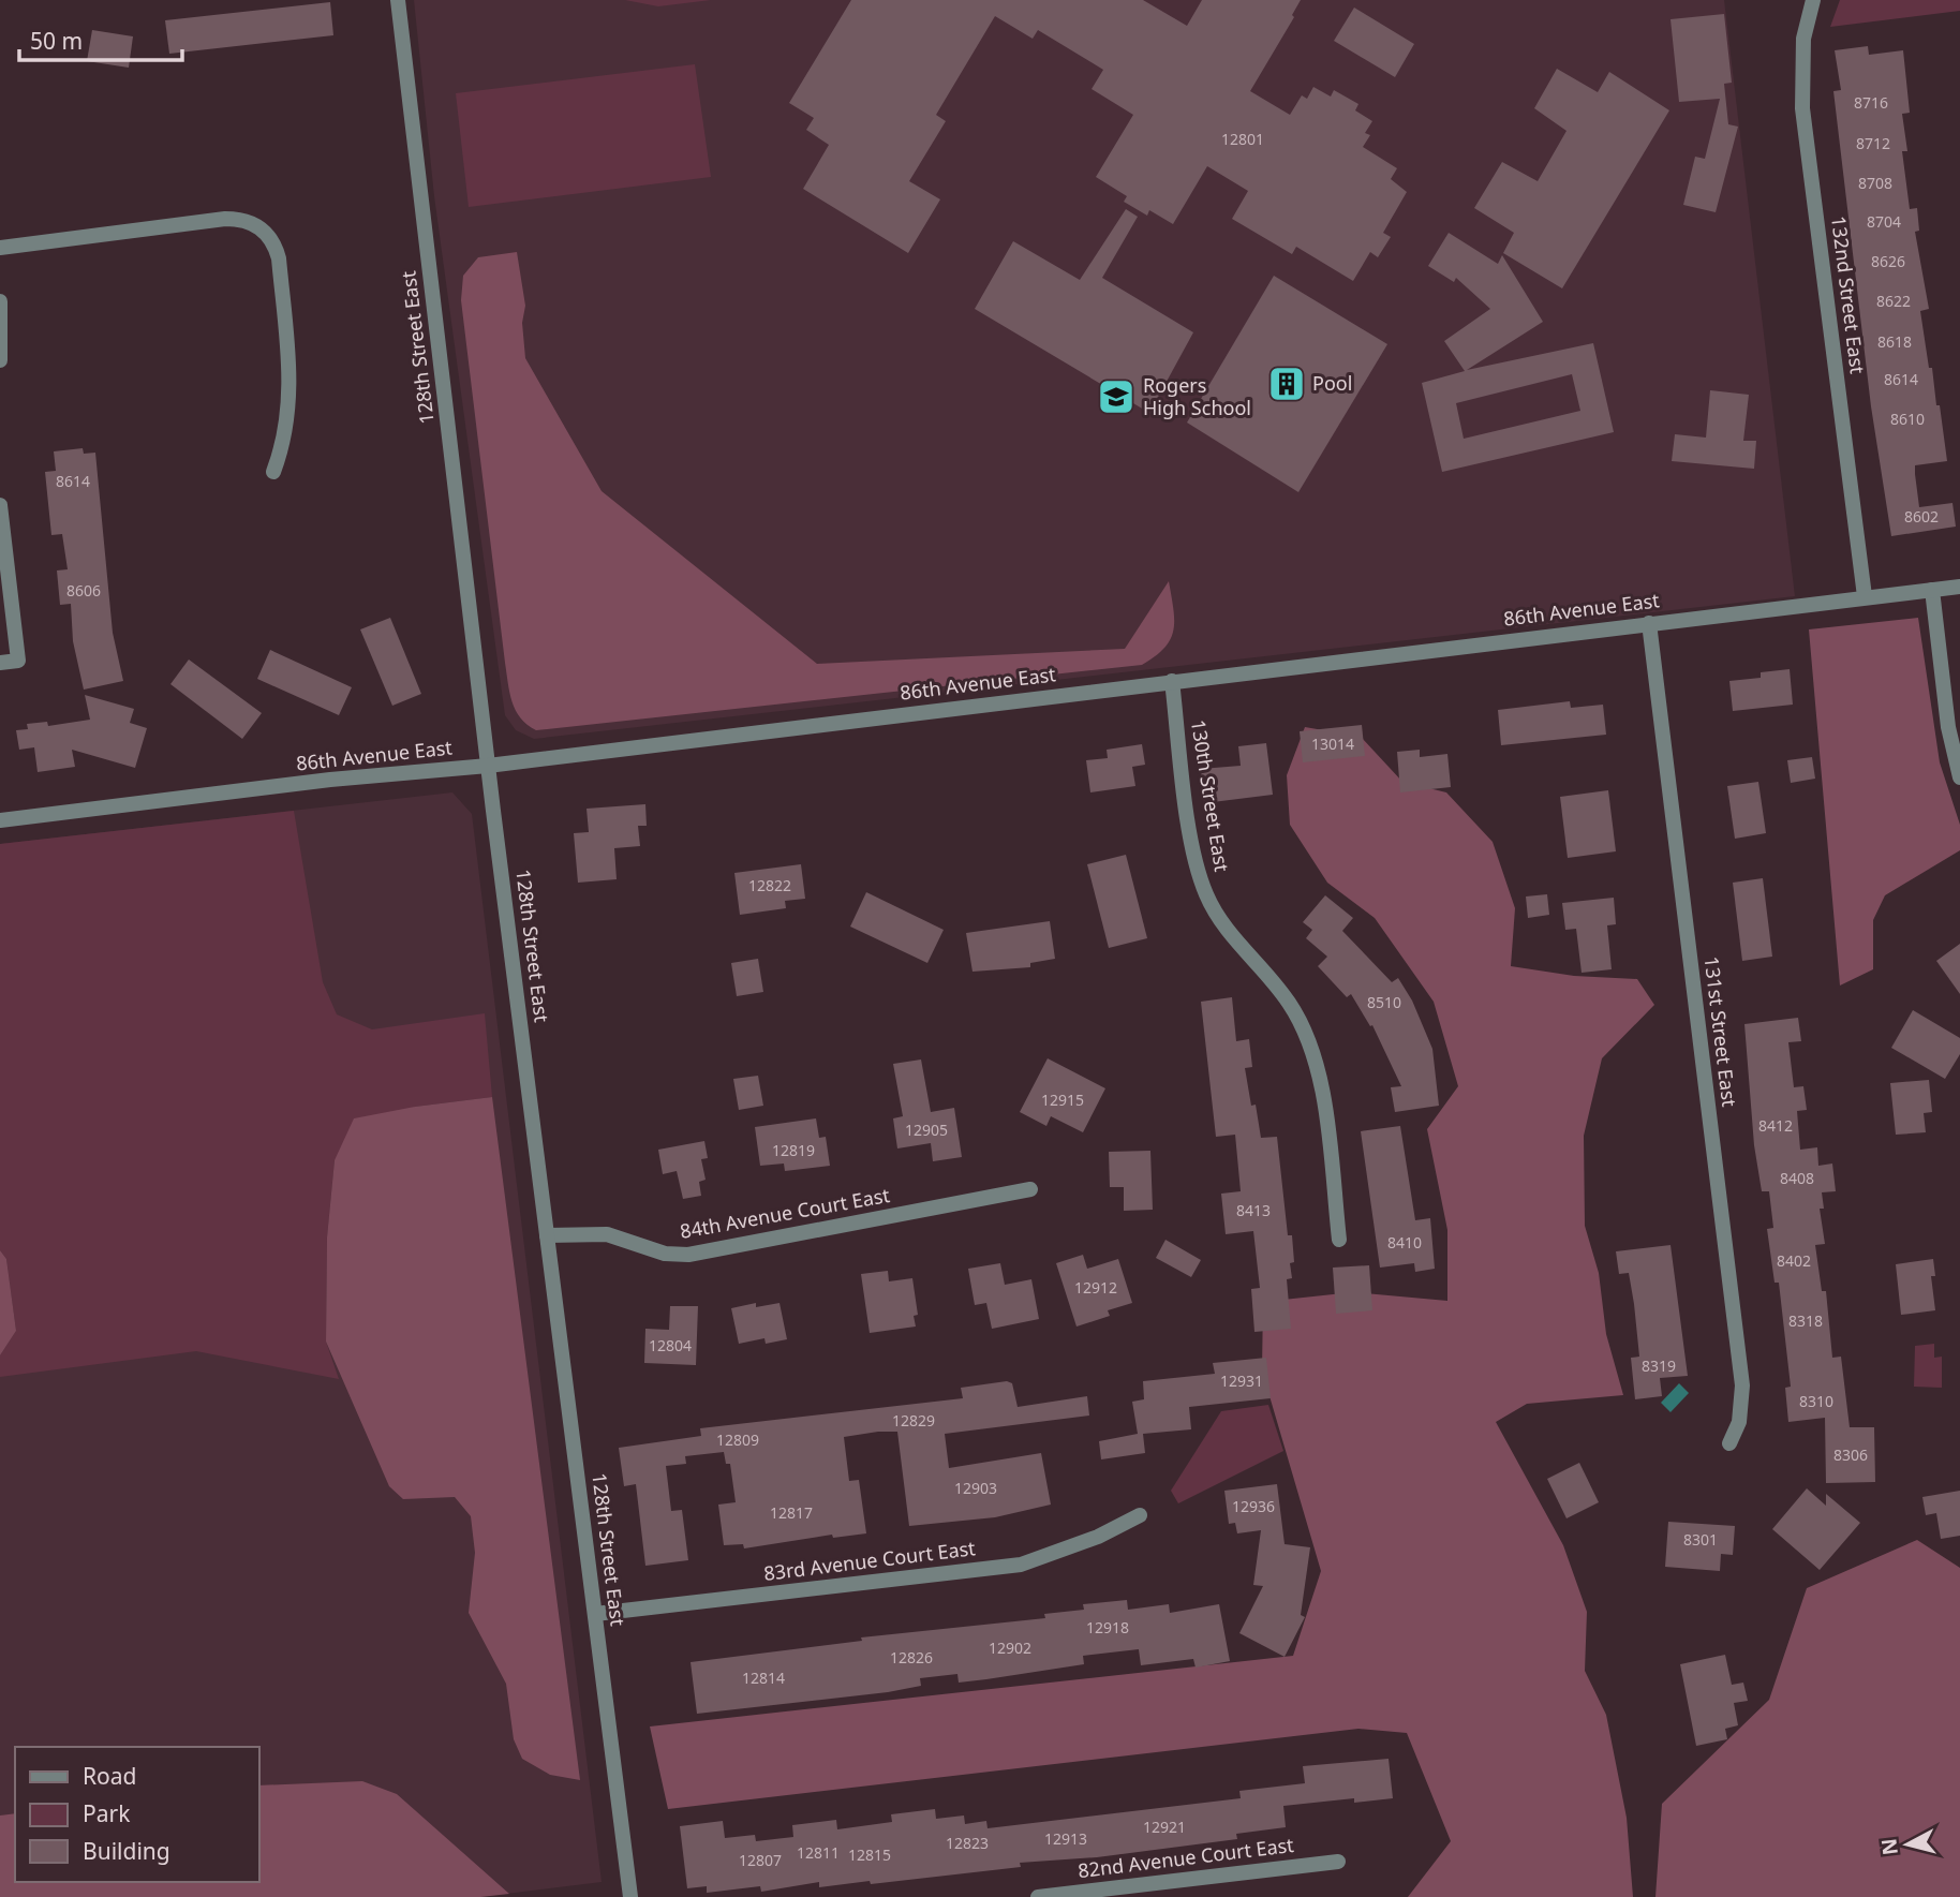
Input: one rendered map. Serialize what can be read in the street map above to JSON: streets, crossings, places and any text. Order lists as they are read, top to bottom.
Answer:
{
  "streets": {
    "street": [
      "132nd Street East",
      "128th Street East",
      "86th Avenue East",
      "130th Street East",
      "131st Street East",
      "84th Avenue Court East",
      "83rd Avenue Court East",
      "82nd Avenue Court East"
    ]
  },
  "crossings": [
    ["132nd Street East", "86th Avenue East"],
    ["128th Street East", "86th Avenue East"],
    ["128th Street East", "84th Avenue Court East"],
    ["128th Street East", "83rd Avenue Court East"],
    ["86th Avenue East", "130th Street East"],
    ["86th Avenue East", "131st Street East"]
  ],
  "places": {
    "building": ["Pool"],
    "school or university": ["Rogers High School"]
  },
  "house_numbers": [
    "8716",
    "12801",
    "8712",
    "8708",
    "8704",
    "8626",
    "8622",
    "8618",
    "8614",
    "8610",
    "8614",
    "8602",
    "8606",
    "13014",
    "12822",
    "8510",
    "12915",
    "8412",
    "12905",
    "12819",
    "8408",
    "8413",
    "8410",
    "8402",
    "12912",
    "8318",
    "12804",
    "8319",
    "12931",
    "8310",
    "12829",
    "12809",
    "8306",
    "12903",
    "12936",
    "12817",
    "8301",
    "12918",
    "12902",
    "12826",
    "12814",
    "12921",
    "12913",
    "12823",
    "12811",
    "12815",
    "12807"
  ],
  "legend": ["Road", "Park", "Building"],
  "scale_bar": "50 m",
  "north": "left"
}
